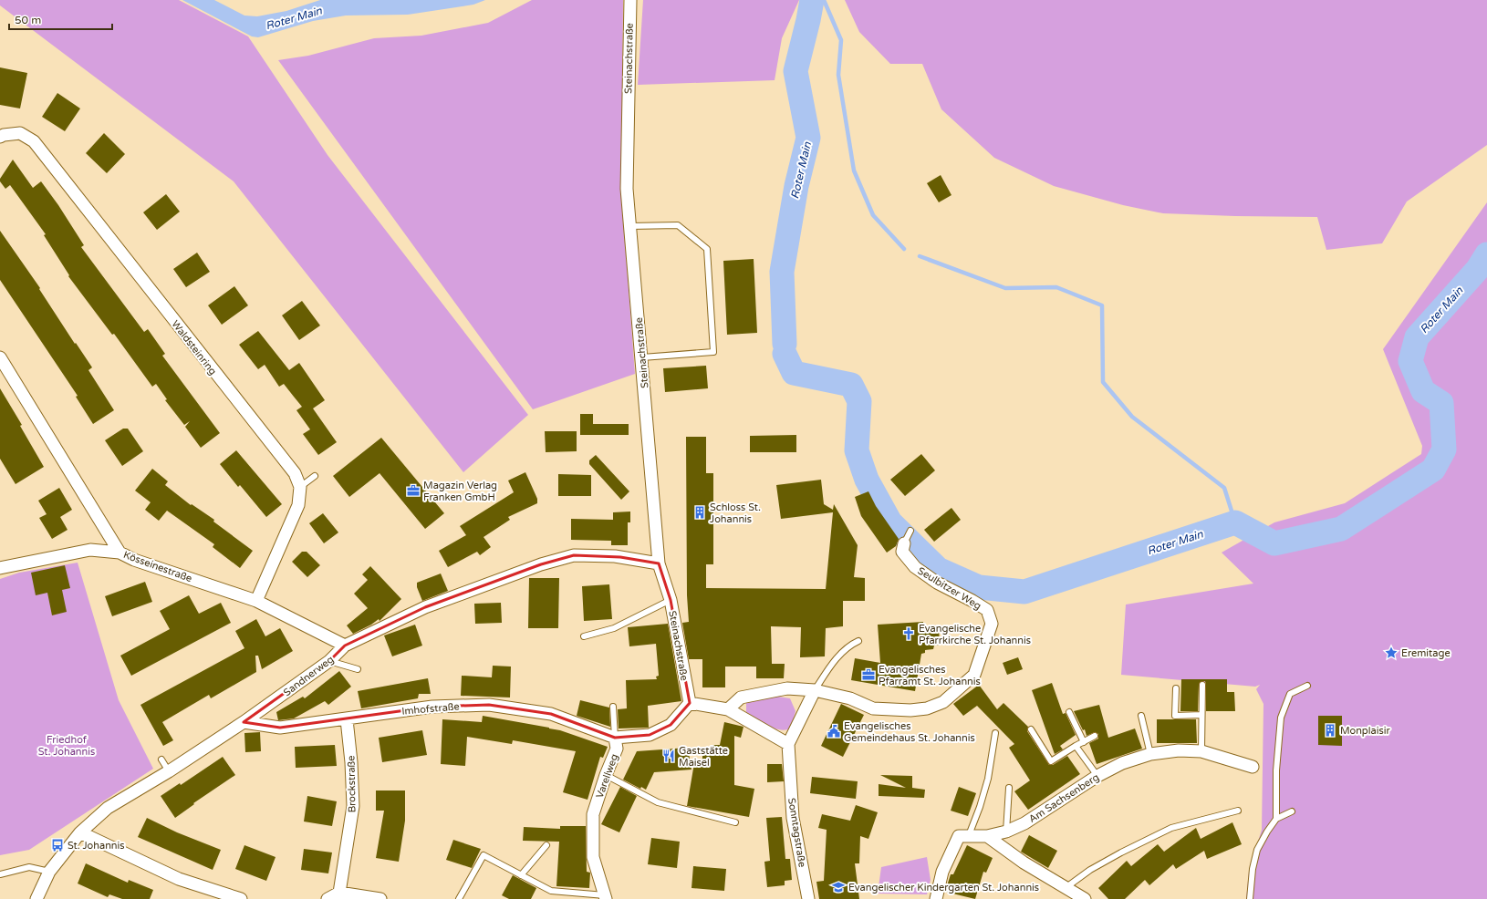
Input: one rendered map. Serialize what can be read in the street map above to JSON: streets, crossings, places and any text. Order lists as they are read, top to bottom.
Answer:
{
  "streets": {
    "street": [
      "Steinachstraße",
      "Waldsteinring",
      "Kösseinestraße",
      "Seulbitzer Weg",
      "Sandnerweg",
      "Imhofstraße",
      "Varellweg",
      "Brockstraße",
      "Am Sachsenberg",
      "Sonntagstraße"
    ]
  },
  "crossings": [
    ["Steinachstraße", "Sandnerweg"],
    ["Kösseinestraße", "Sandnerweg"],
    ["Sandnerweg", "Imhofstraße"],
    ["Imhofstraße", "Varellweg"],
    ["Imhofstraße", "Brockstraße"]
  ],
  "water": ["Roter Main"],
  "parks": ["Friedhof St. Johannis"],
  "places": {
    "office": ["Magazin Verlag Franken GmbH", "Evangelisches Pfarramt St. Johannis"],
    "building": ["Schloss St. Johannis", "Monplaisir"],
    "church": ["Evangelische Pfarrkirche St. Johannis"],
    "place": ["Eremitage"],
    "public building": ["Evangelisches Gemeindehaus St. Johannis"],
    "restaurant": ["Gaststätte Maisel"],
    "bus stop": ["St. Johannis"],
    "school or university": ["Evangelischer Kindergarten St. Johannis"]
  },
  "scale_bar": "50 m"
}
